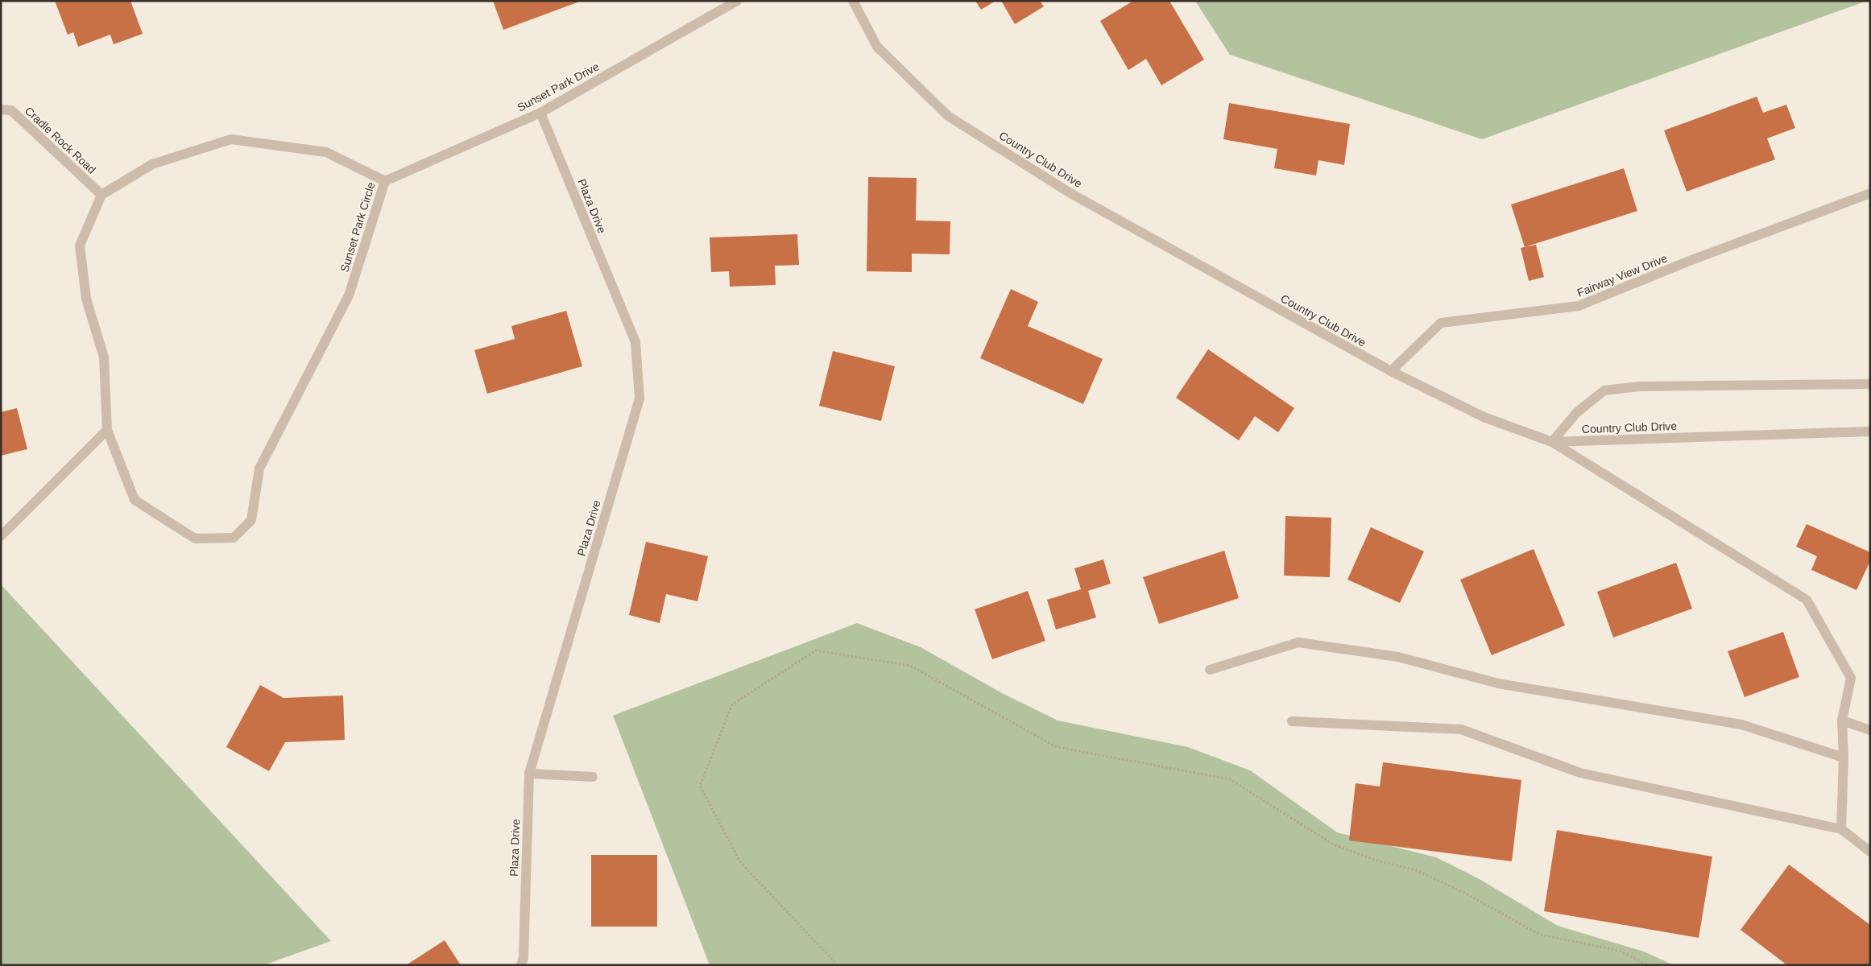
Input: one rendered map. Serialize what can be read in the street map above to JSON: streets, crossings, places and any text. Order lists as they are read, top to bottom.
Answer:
{
  "streets": {
    "street": [
      "Sunset Park Drive",
      "Cradle Rock Road",
      "Country Club Drive",
      "Plaza Drive",
      "Sunset Park Circle",
      "Fairway View Drive"
    ]
  },
  "crossings": [
    ["Sunset Park Drive", "Plaza Drive"],
    ["Sunset Park Drive", "Sunset Park Circle"],
    ["Cradle Rock Road", "Sunset Park Circle"],
    ["Country Club Drive", "Fairway View Drive"]
  ]
}
